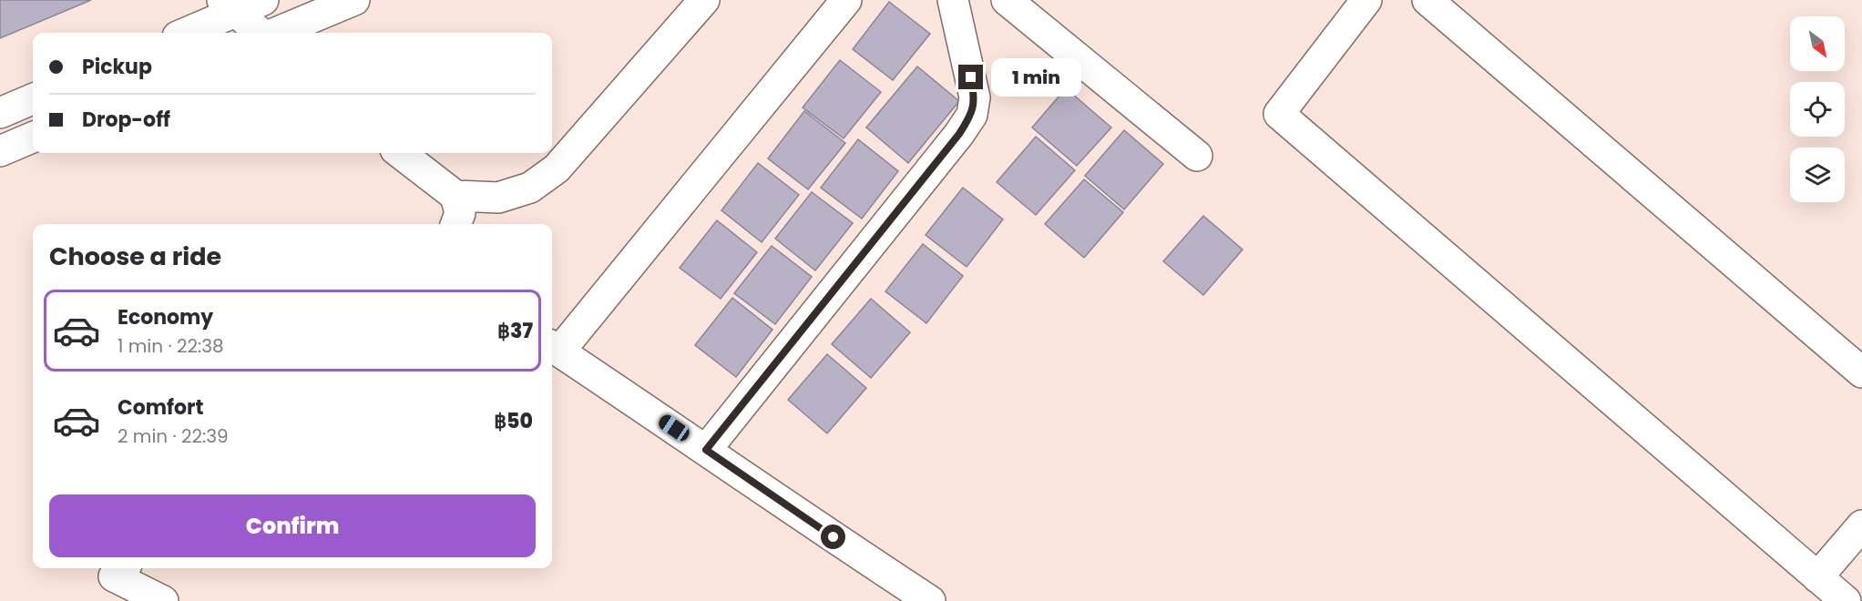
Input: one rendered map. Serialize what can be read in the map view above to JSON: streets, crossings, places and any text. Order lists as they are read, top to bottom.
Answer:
{
  "north": "bottom right",
  "page": {
    "banner": ["Pickup", "Drop-off"],
    "bubble": "1 min",
    "heading": "Choose a ride",
    "list": [
      {
        "name": "Economy",
        "note": "1 min · 22:38",
        "value": "฿37"
      },
      {
        "name": "Comfort",
        "note": "2 min · 22:39",
        "value": "฿50"
      }
    ],
    "buttons": "Confirm"
  }
}
